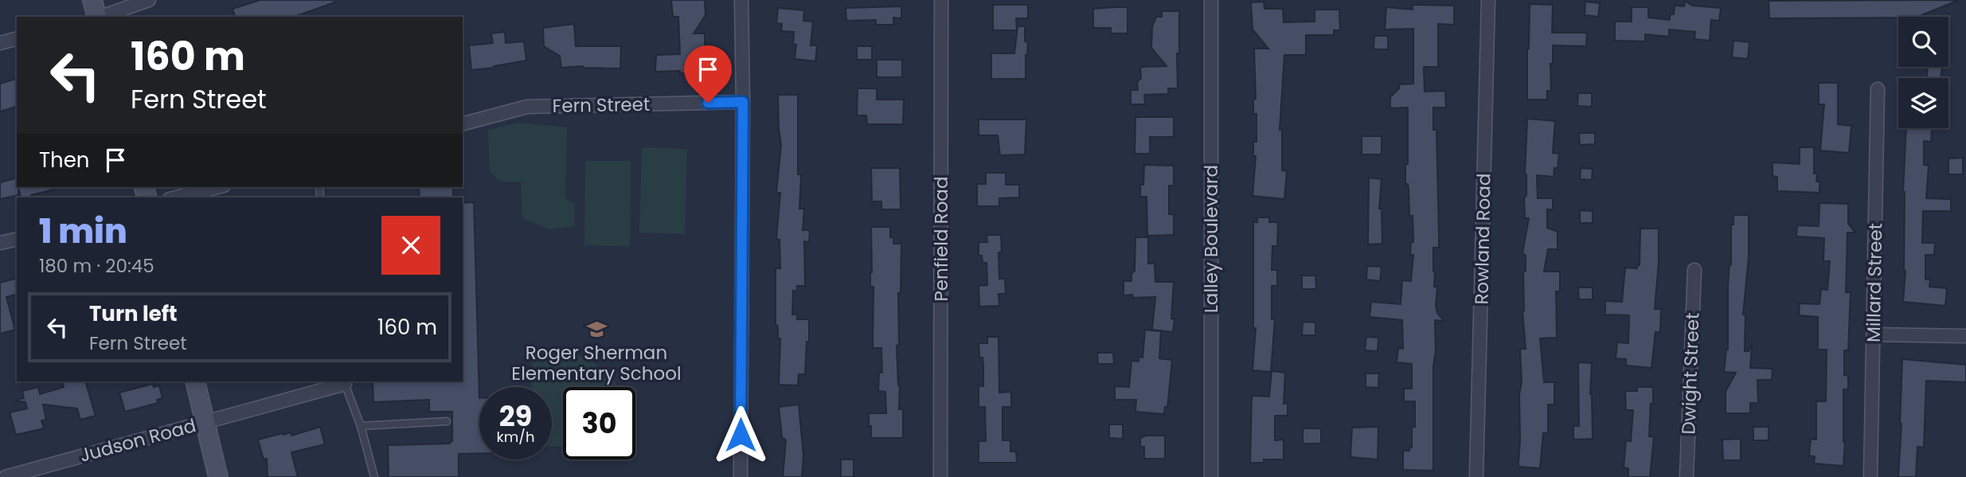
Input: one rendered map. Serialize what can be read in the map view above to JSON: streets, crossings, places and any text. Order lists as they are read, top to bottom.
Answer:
{
  "streets": {
    "street": [
      "Fern Street",
      "Penfield Road",
      "Lalley Boulevard",
      "Rowland Road",
      "Millard Street",
      "Dwight Street",
      "Judson Road"
    ]
  },
  "places": {
    "school or university": ["Roger Sherman Elementary School"]
  },
  "page": {
    "turn": ["160 m", "Fern Street"],
    "then": "Then",
    "heading": ["1 min", "180 m · 20:45"],
    "list": [
      {
        "name": "Turn left",
        "note": "Fern Street",
        "value": "160 m"
      }
    ],
    "speed": "29 km/h",
    "limit": "30"
  }
}
